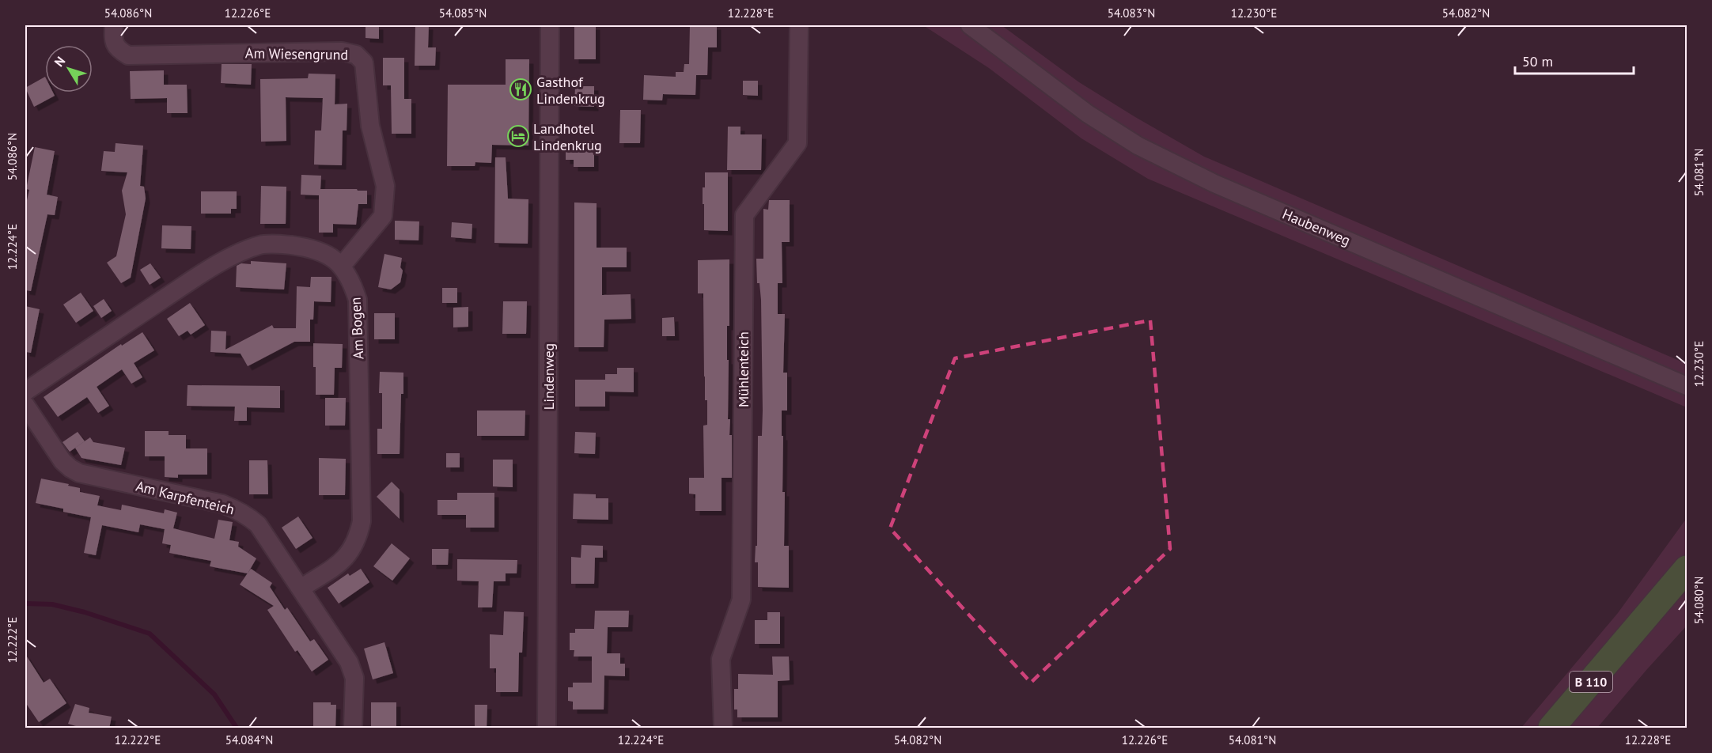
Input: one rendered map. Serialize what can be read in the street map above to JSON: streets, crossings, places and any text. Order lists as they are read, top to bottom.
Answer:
{
  "streets": {
    "main road": ["B 110"],
    "street": [
      "Am Wiesengrund",
      "Haubenweg",
      "Am Bogen",
      "Mühlenteich",
      "Lindenweg",
      "Am Karpfenteich"
    ]
  },
  "crossings": [
    ["Am Wiesengrund", "Am Bogen"],
    ["Am Bogen", "Am Karpfenteich"]
  ],
  "places": {
    "restaurant": ["Gasthof Lindenkrug"],
    "hotel": ["Landhotel Lindenkrug"]
  },
  "scale_bar": "50 m",
  "north": "top left",
  "coordinates": [
    "54.086°N",
    "12.226°E",
    "54.085°N",
    "12.228°E",
    "54.083°N",
    "12.230°E",
    "54.082°N",
    "54.081°N",
    "12.224°E",
    "54.080°N",
    "12.222°E",
    "54.084°N"
  ]
}
